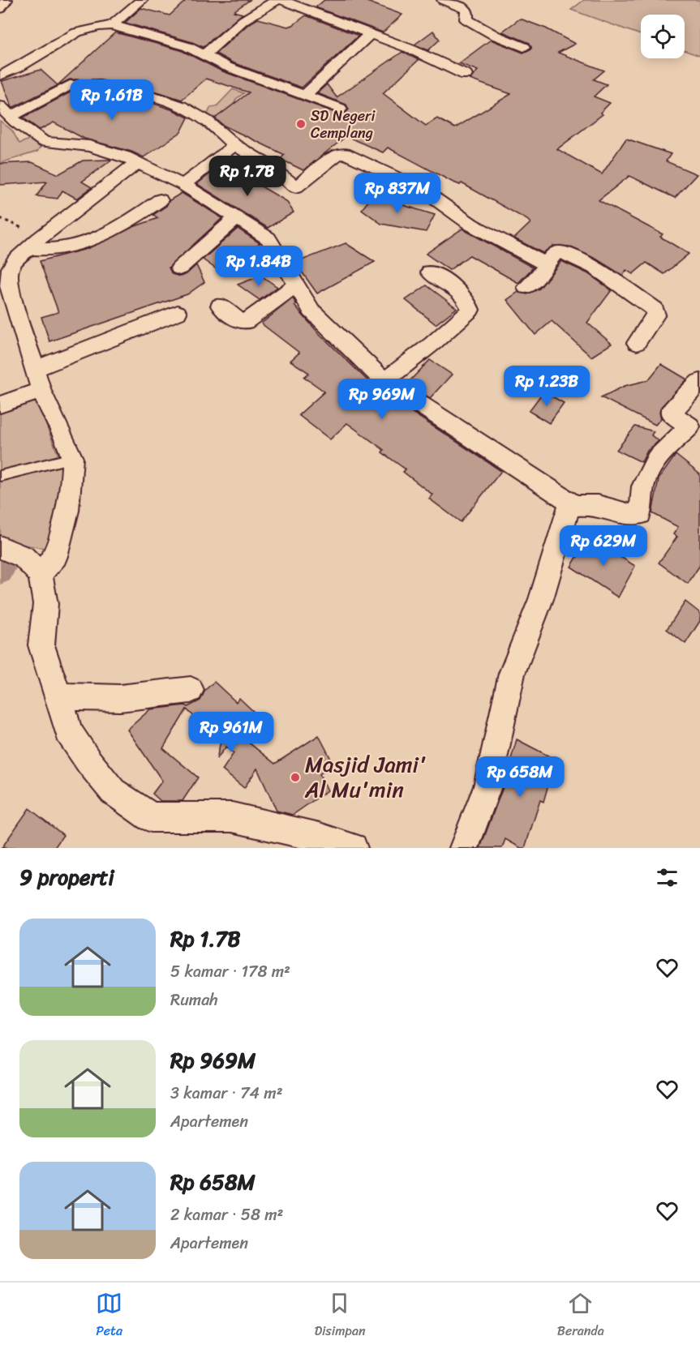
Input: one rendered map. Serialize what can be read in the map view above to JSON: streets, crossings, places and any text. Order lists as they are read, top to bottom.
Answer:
{
  "places": ["SD Negeri Cemplang", "Masjid Jami' Al Mu'min"],
  "page": {
    "price": [
      "Rp 1.61B",
      "Rp 1.7B",
      "Rp 837M",
      "Rp 1.84B",
      "Rp 1.23B",
      "Rp 969M",
      "Rp 629M",
      "Rp 961M",
      "Rp 658M"
    ],
    "heading": "9 properti",
    "list": [
      {
        "name": "Rp 1.7B",
        "note": "5 kamar · 178 m² · Rumah"
      },
      {
        "name": "Rp 969M",
        "note": "3 kamar · 74 m² · Apartemen"
      },
      {
        "name": "Rp 658M",
        "note": "2 kamar · 58 m² · Apartemen"
      }
    ],
    "tabs": ["Peta", "Disimpan", "Beranda"]
  }
}
